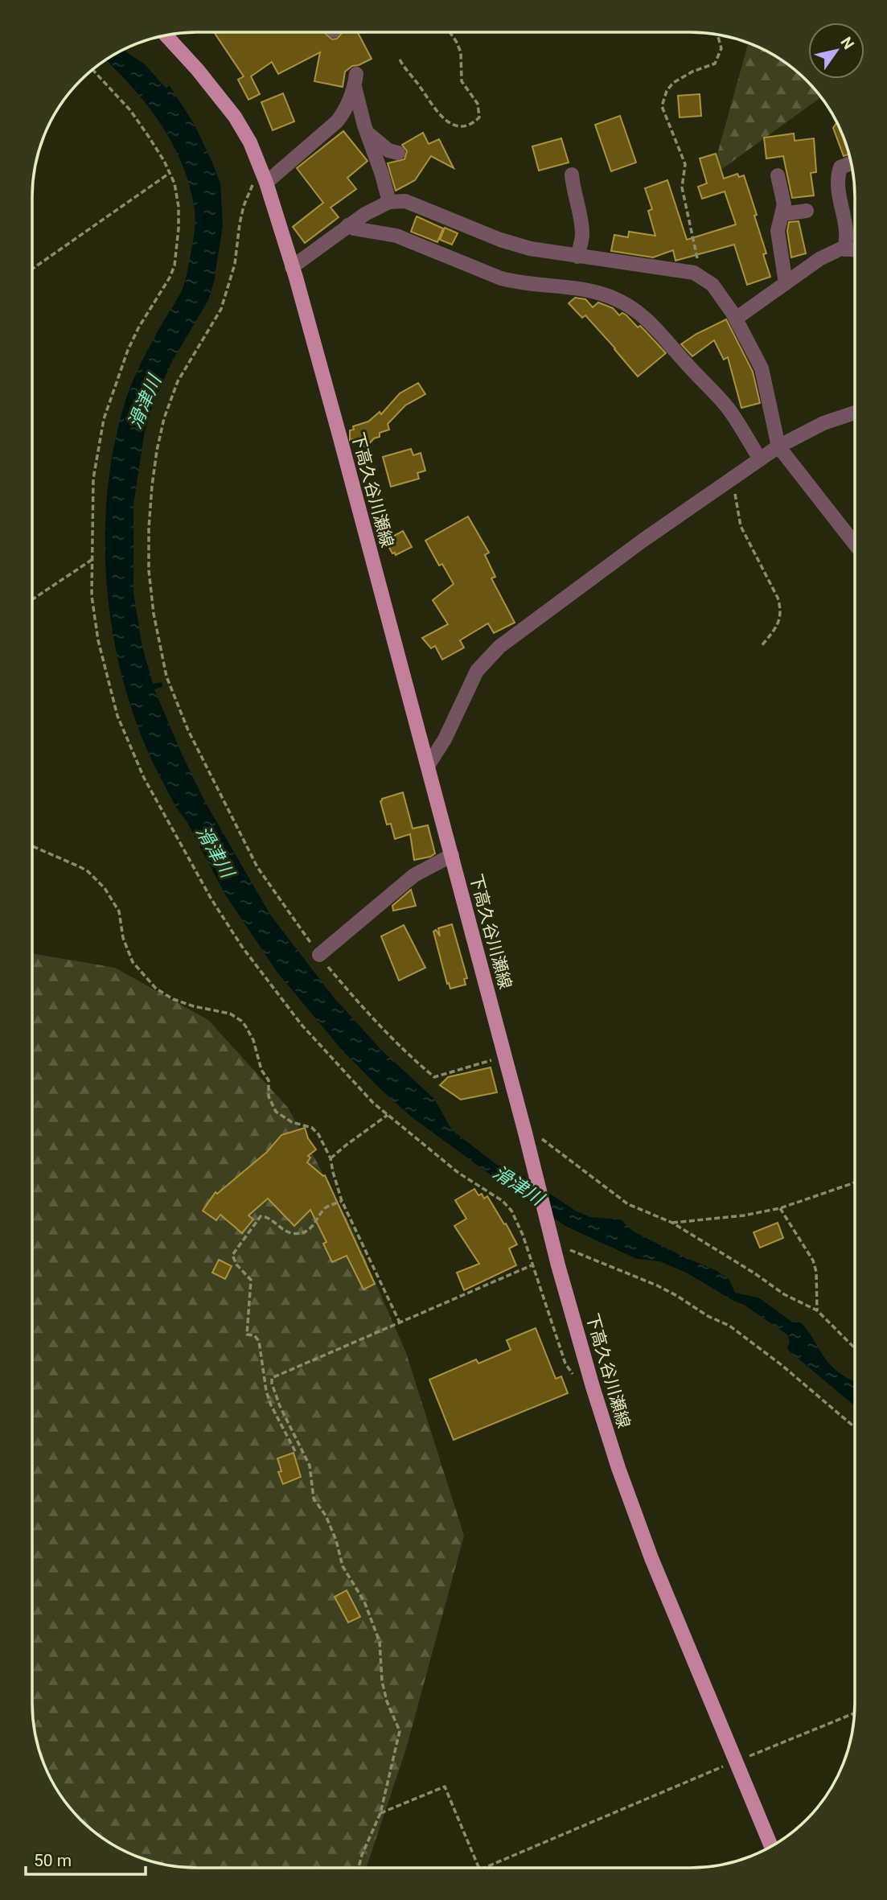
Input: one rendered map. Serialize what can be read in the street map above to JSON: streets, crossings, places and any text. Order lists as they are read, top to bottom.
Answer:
{
  "streets": {
    "main road": ["下高久谷川瀬線"]
  },
  "water": ["滑津川"],
  "scale_bar": "50 m",
  "north": "top right"
}
